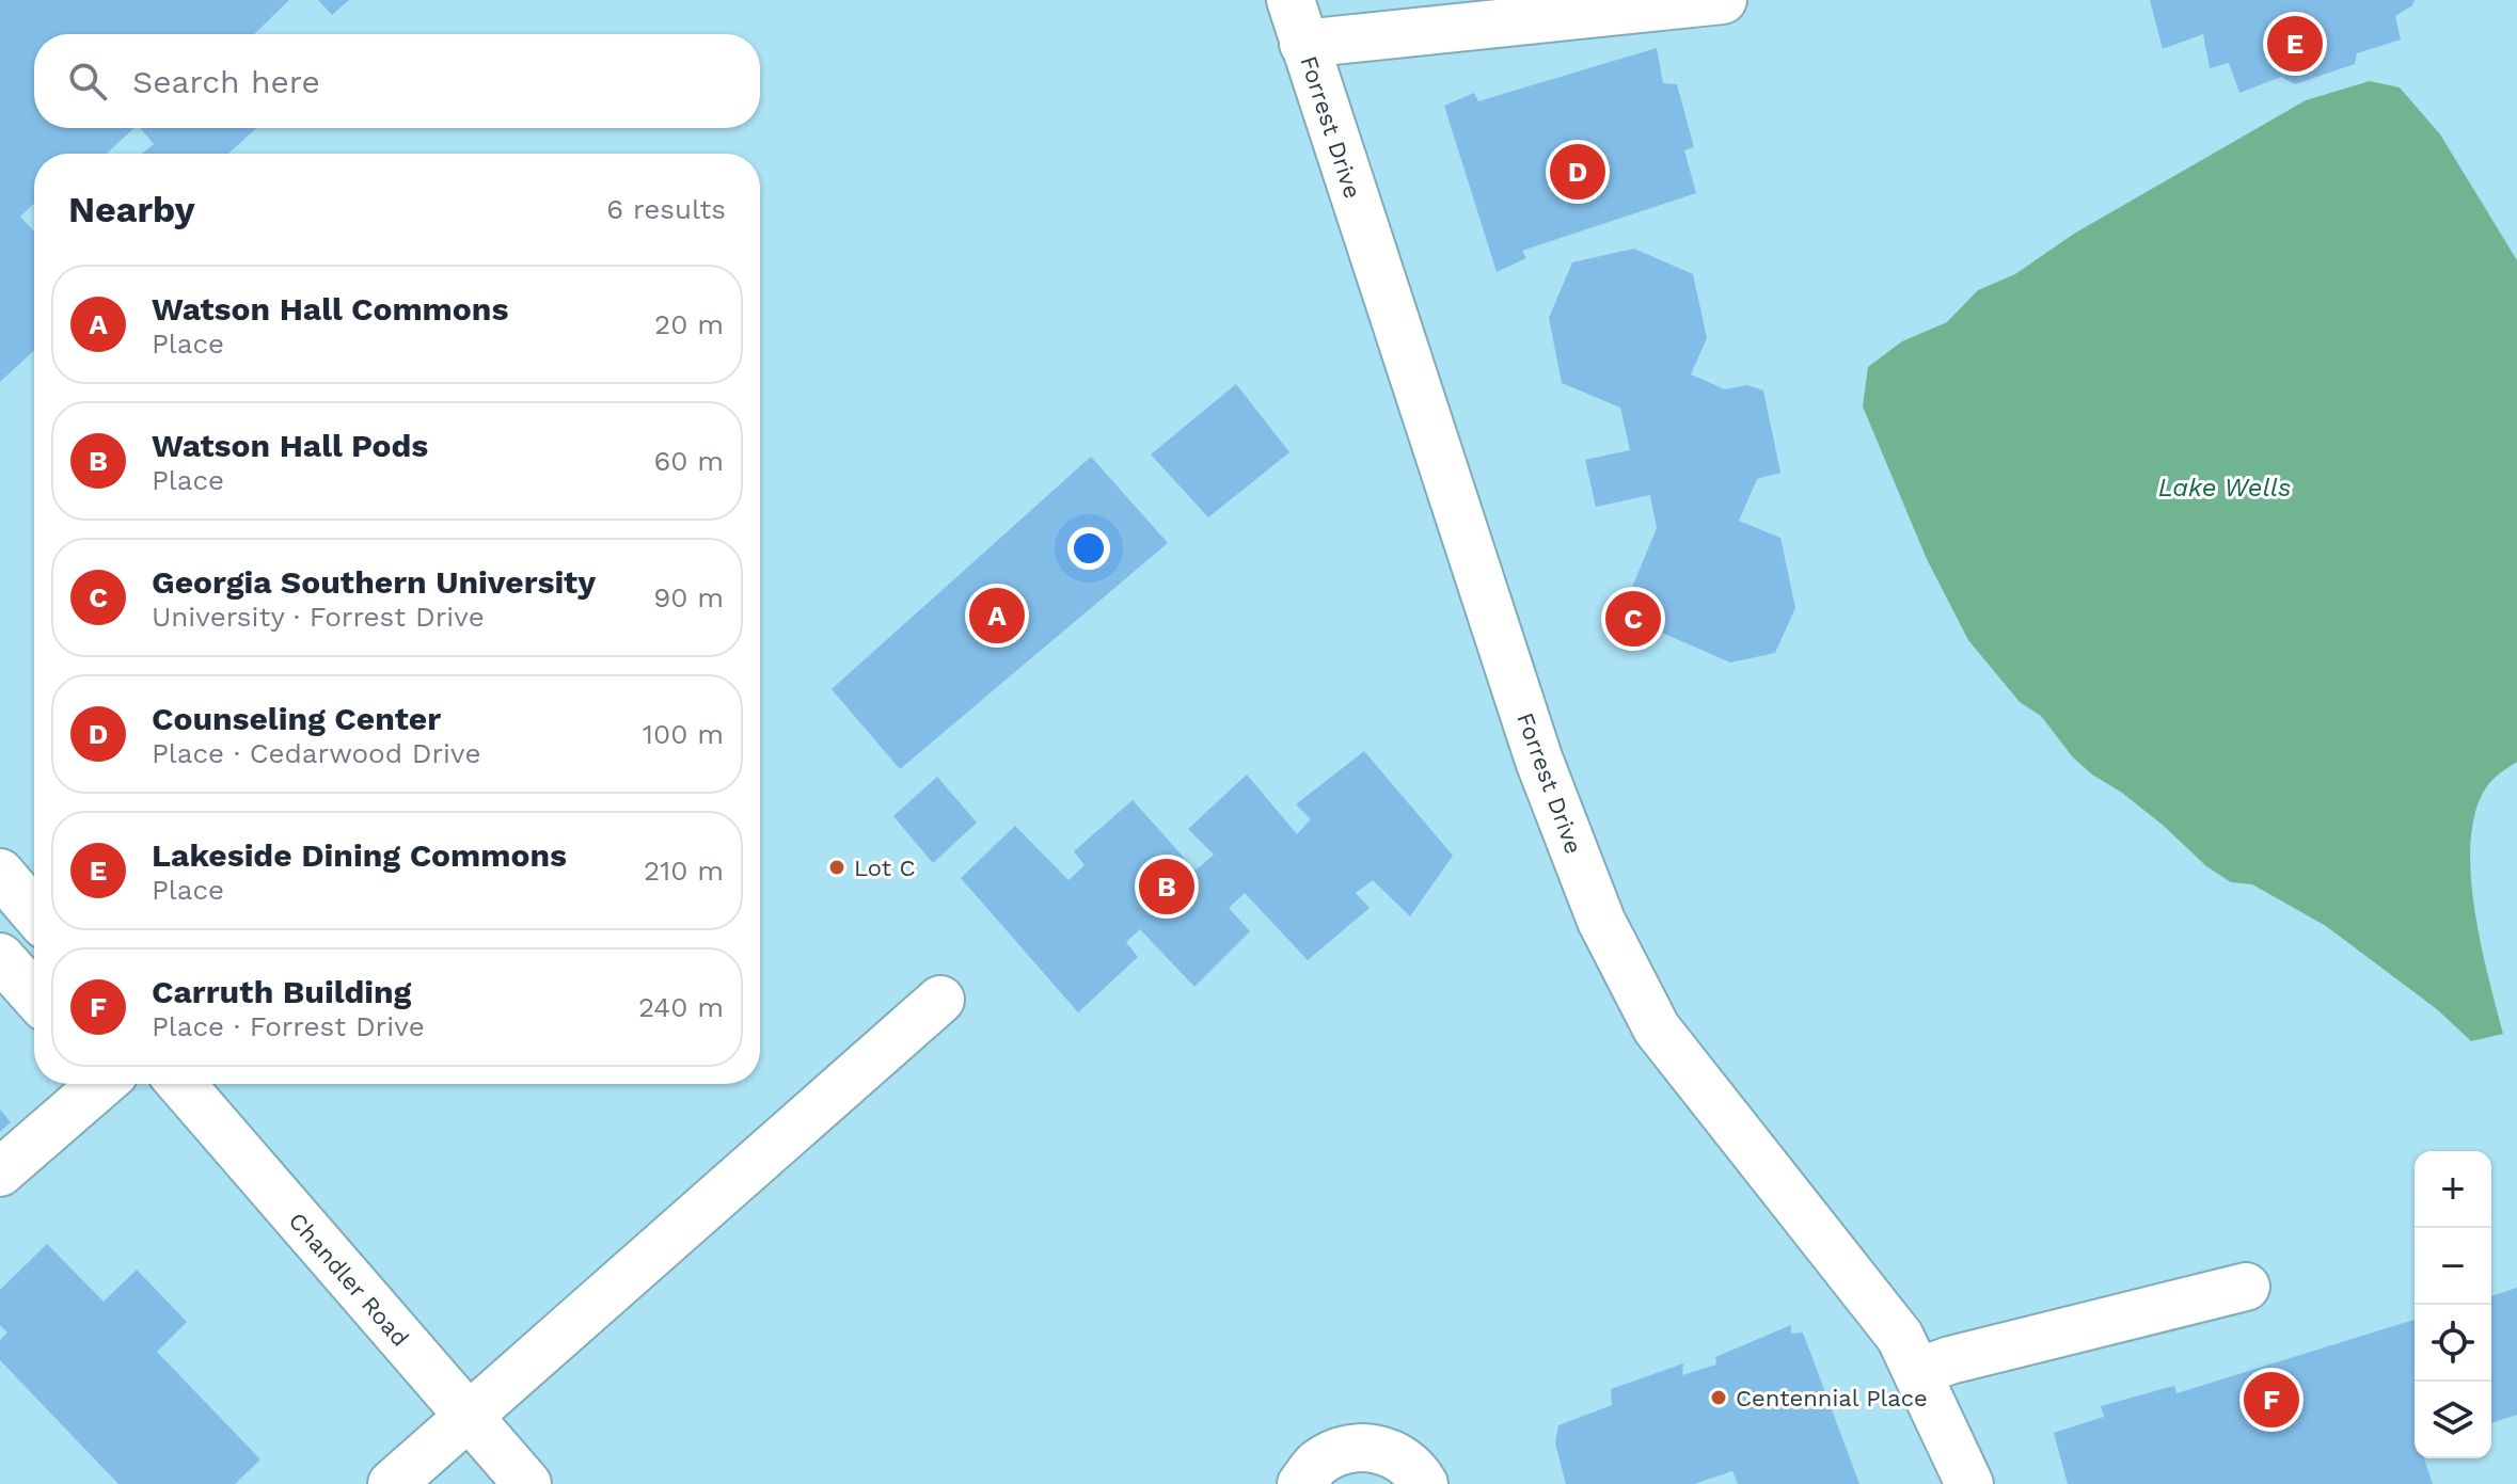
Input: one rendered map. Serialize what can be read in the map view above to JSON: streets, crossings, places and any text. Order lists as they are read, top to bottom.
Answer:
{
  "streets": {
    "street": ["Forrest Drive", "Chandler Road"]
  },
  "water": ["Lake Wells"],
  "places": ["Lot C", "Centennial Place"],
  "page": {
    "pins": [
      "E",
      "D",
      "A",
      "C",
      "B",
      "F"
    ],
    "search": "Search here",
    "heading": ["Nearby", "6 results"],
    "list": [
      {
        "mark": "A",
        "name": "Watson Hall Commons",
        "note": "Place",
        "value": "20 m"
      },
      {
        "mark": "B",
        "name": "Watson Hall Pods",
        "note": "Place",
        "value": "60 m"
      },
      {
        "mark": "C",
        "name": "Georgia Southern University",
        "note": "University · Forrest Drive",
        "value": "90 m"
      },
      {
        "mark": "D",
        "name": "Counseling Center",
        "note": "Place · Cedarwood Drive",
        "value": "100 m"
      },
      {
        "mark": "E",
        "name": "Lakeside Dining Commons",
        "note": "Place",
        "value": "210 m"
      },
      {
        "mark": "F",
        "name": "Carruth Building",
        "note": "Place · Forrest Drive",
        "value": "240 m"
      }
    ],
    "map_buttons": ["+", "−"]
  }
}
